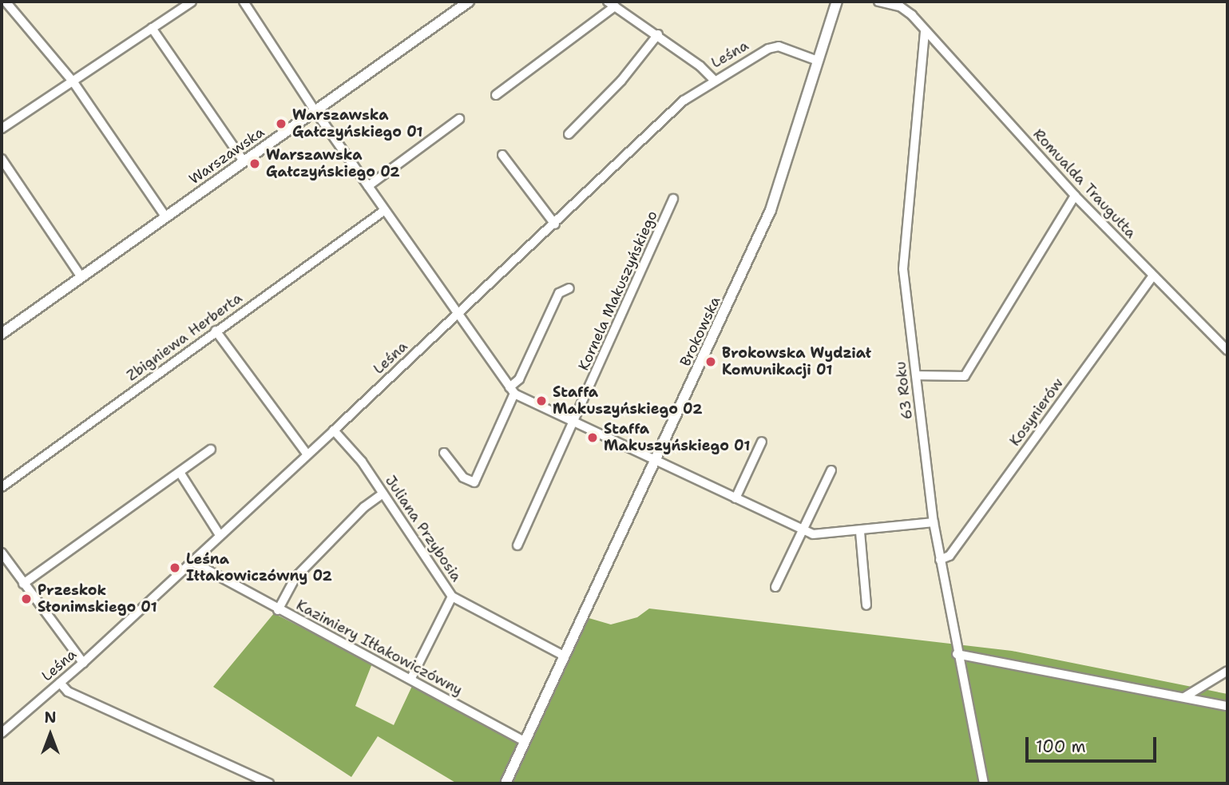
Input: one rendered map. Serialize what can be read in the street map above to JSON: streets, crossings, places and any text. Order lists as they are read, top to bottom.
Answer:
{
  "streets": {
    "street": [
      "Leśna",
      "Warszawska",
      "Romualda Traugutta",
      "Kornela Makuszyńskiego",
      "Brokowska",
      "Zbigniewa Herberta",
      "63 Roku",
      "Kosynierów",
      "Juliana Przybosia",
      "Kazimiery Iłłakowiczówny"
    ]
  },
  "crossings": [
    ["Leśna", "Brokowska"],
    ["Leśna", "Juliana Przybosia"],
    ["Leśna", "Kazimiery Iłłakowiczówny"],
    ["Romualda Traugutta", "63 Roku"],
    ["Romualda Traugutta", "Kosynierów"],
    ["Brokowska", "Juliana Przybosia"],
    ["Brokowska", "Kazimiery Iłłakowiczówny"],
    ["63 Roku", "Kosynierów"]
  ],
  "places": [
    "Warszawska Gałczyńskiego 01",
    "Warszawska Gałczyńskiego 02",
    "Brokowska Wydział Komunikacji 01",
    "Staffa Makuszyńskiego 02",
    "Staffa Makuszyńskiego 01",
    "Leśna Iłłakowiczówny 02",
    "Przeskok Słonimskiego 01"
  ],
  "scale_bar": "100 m",
  "north": "top"
}
